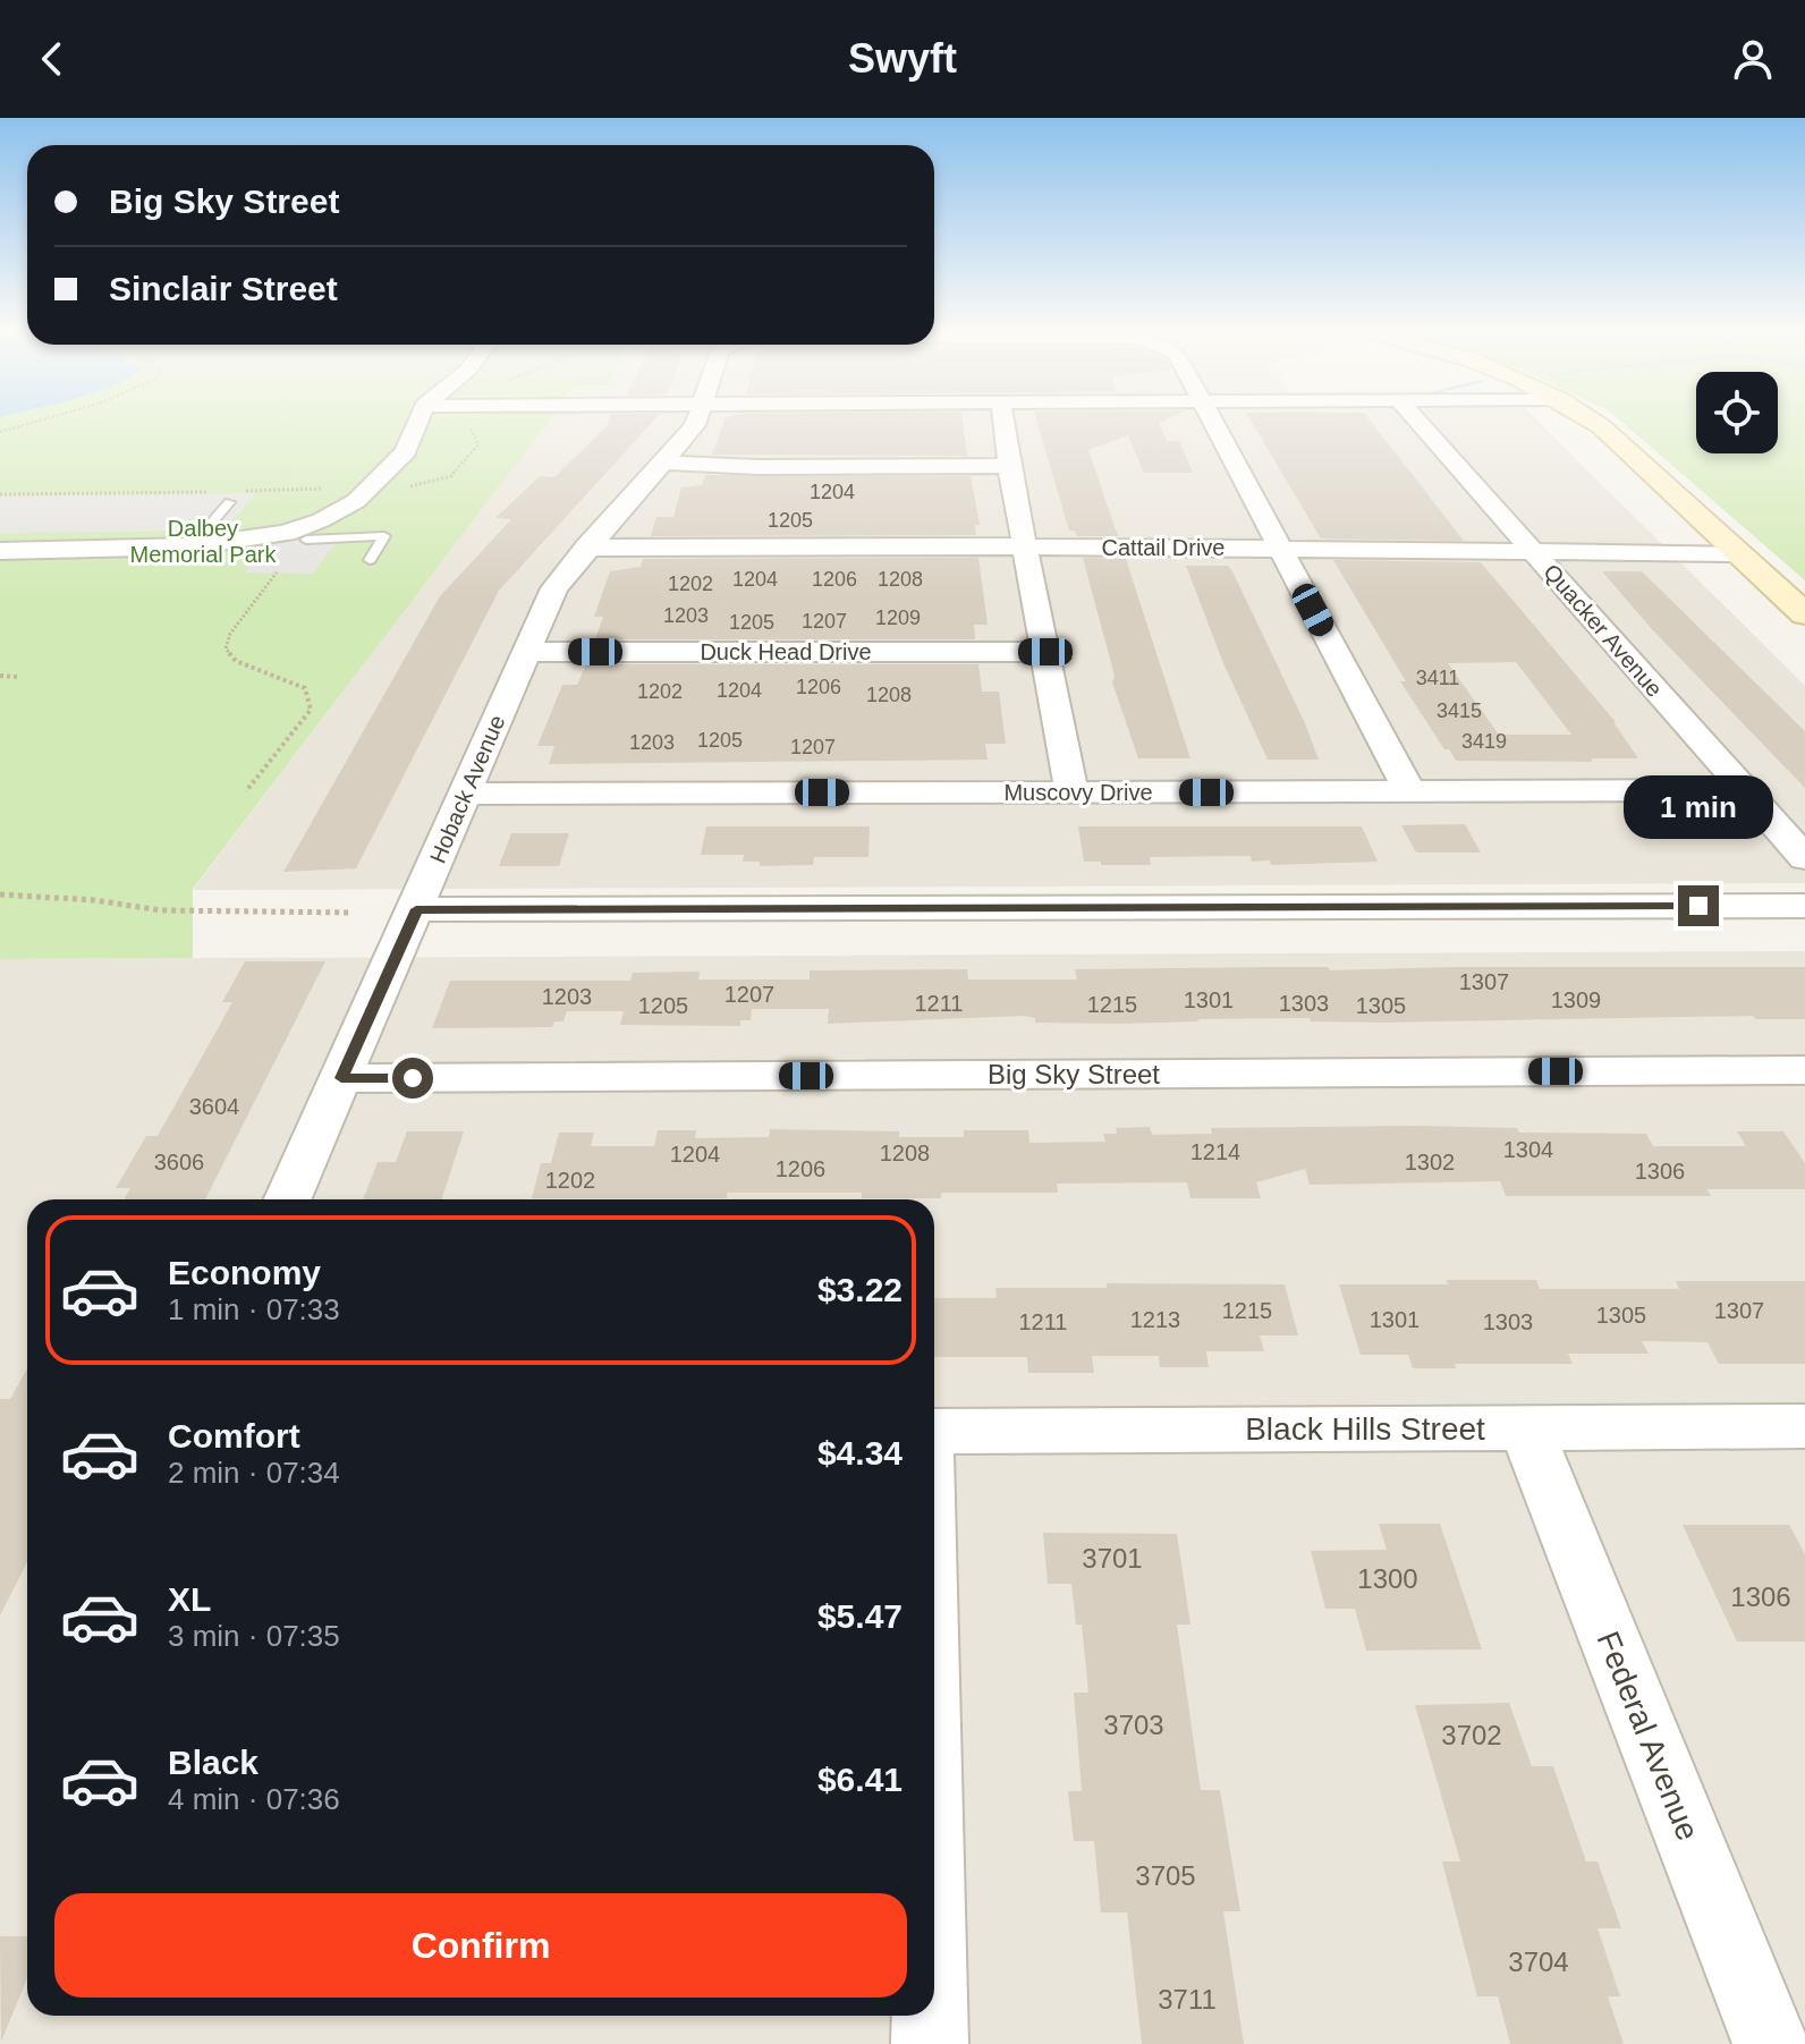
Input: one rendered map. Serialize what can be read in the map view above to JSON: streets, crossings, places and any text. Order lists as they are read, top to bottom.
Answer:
{
  "streets": {
    "street": [
      "Cattail Drive",
      "Quacker Avenue",
      "Duck Head Drive",
      "Hoback Avenue",
      "Muscovy Drive",
      "Big Sky Street",
      "Black Hills Street",
      "Federal Avenue"
    ]
  },
  "crossings": [
    ["Cattail Drive", "Quacker Avenue"],
    ["Cattail Drive", "Hoback Avenue"],
    ["Quacker Avenue", "Muscovy Drive"],
    ["Duck Head Drive", "Hoback Avenue"],
    ["Hoback Avenue", "Muscovy Drive"],
    ["Hoback Avenue", "Big Sky Street"],
    ["Black Hills Street", "Federal Avenue"]
  ],
  "parks": ["Dalbey Memorial Park"],
  "house_numbers": [
    "1204",
    "1205",
    "1204",
    "1206",
    "1208",
    "1202",
    "1203",
    "1209",
    "1207",
    "1205",
    "3411",
    "1206",
    "1204",
    "1202",
    "1208",
    "3415",
    "1205",
    "3419",
    "1203",
    "1207",
    "1307",
    "1207",
    "1203",
    "1301",
    "1309",
    "1211",
    "1303",
    "1215",
    "1205",
    "1305",
    "3604",
    "1304",
    "1214",
    "1208",
    "1204",
    "3606",
    "1302",
    "1206",
    "1306",
    "1202",
    "1215",
    "1307",
    "1305",
    "1213",
    "1301",
    "1211",
    "1303",
    "3701",
    "1300",
    "1306",
    "3703",
    "3702",
    "3705",
    "3704",
    "3711"
  ],
  "page": {
    "header": "Swyft",
    "banner": ["Big Sky Street", "Sinclair Street"],
    "bubble": "1 min",
    "list": [
      {
        "name": "Economy",
        "note": "1 min · 07:33",
        "value": "$3.22"
      },
      {
        "name": "Comfort",
        "note": "2 min · 07:34",
        "value": "$4.34"
      },
      {
        "name": "XL",
        "note": "3 min · 07:35",
        "value": "$5.47"
      },
      {
        "name": "Black",
        "note": "4 min · 07:36",
        "value": "$6.41"
      }
    ],
    "buttons": "Confirm"
  }
}
